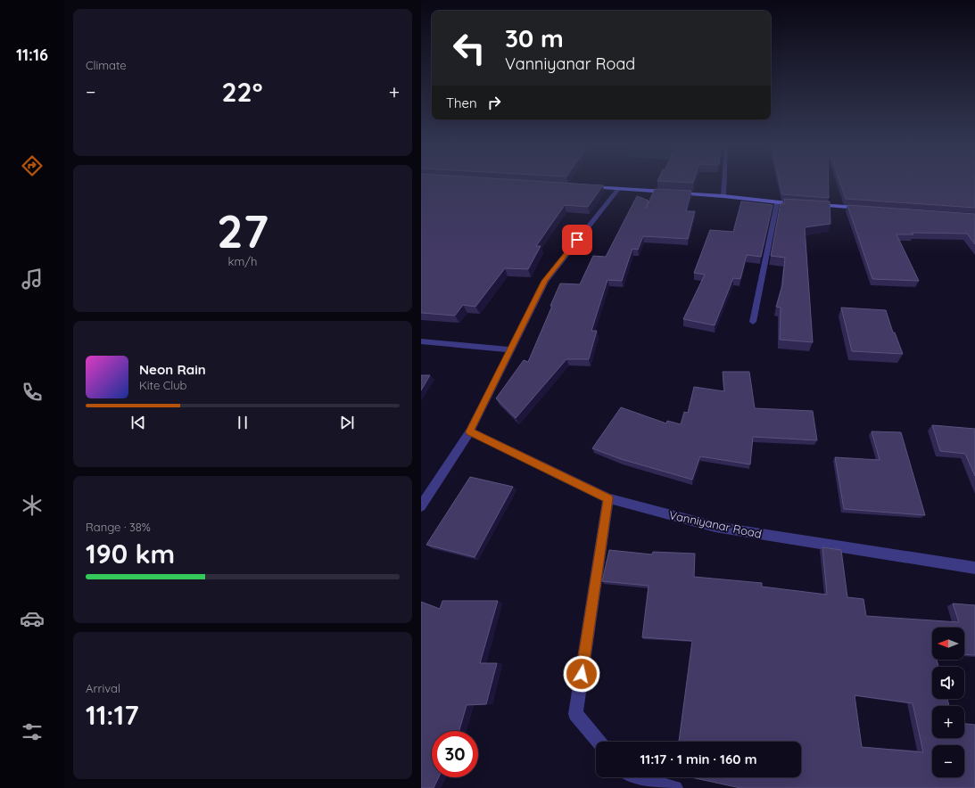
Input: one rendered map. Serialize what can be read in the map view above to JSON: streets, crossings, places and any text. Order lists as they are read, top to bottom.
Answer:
{
  "streets": {
    "street": ["Vanniyanar Road"]
  },
  "north": "left",
  "page": {
    "tabs": "11:16",
    "tile": [
      "Climate",
      ["27", "km/h"],
      ["Range · 38%", "190 km"],
      ["Arrival", "11:17"]
    ],
    "turn": ["30 m", "Vanniyanar Road"],
    "heat": ["−", "22°", "+"],
    "then": "Then",
    "song": ["Neon Rain", "Kite Club"],
    "map_buttons": ["+", "−"],
    "limit": "30",
    "trip": "11:17 · 1 min · 160 m"
  }
}
